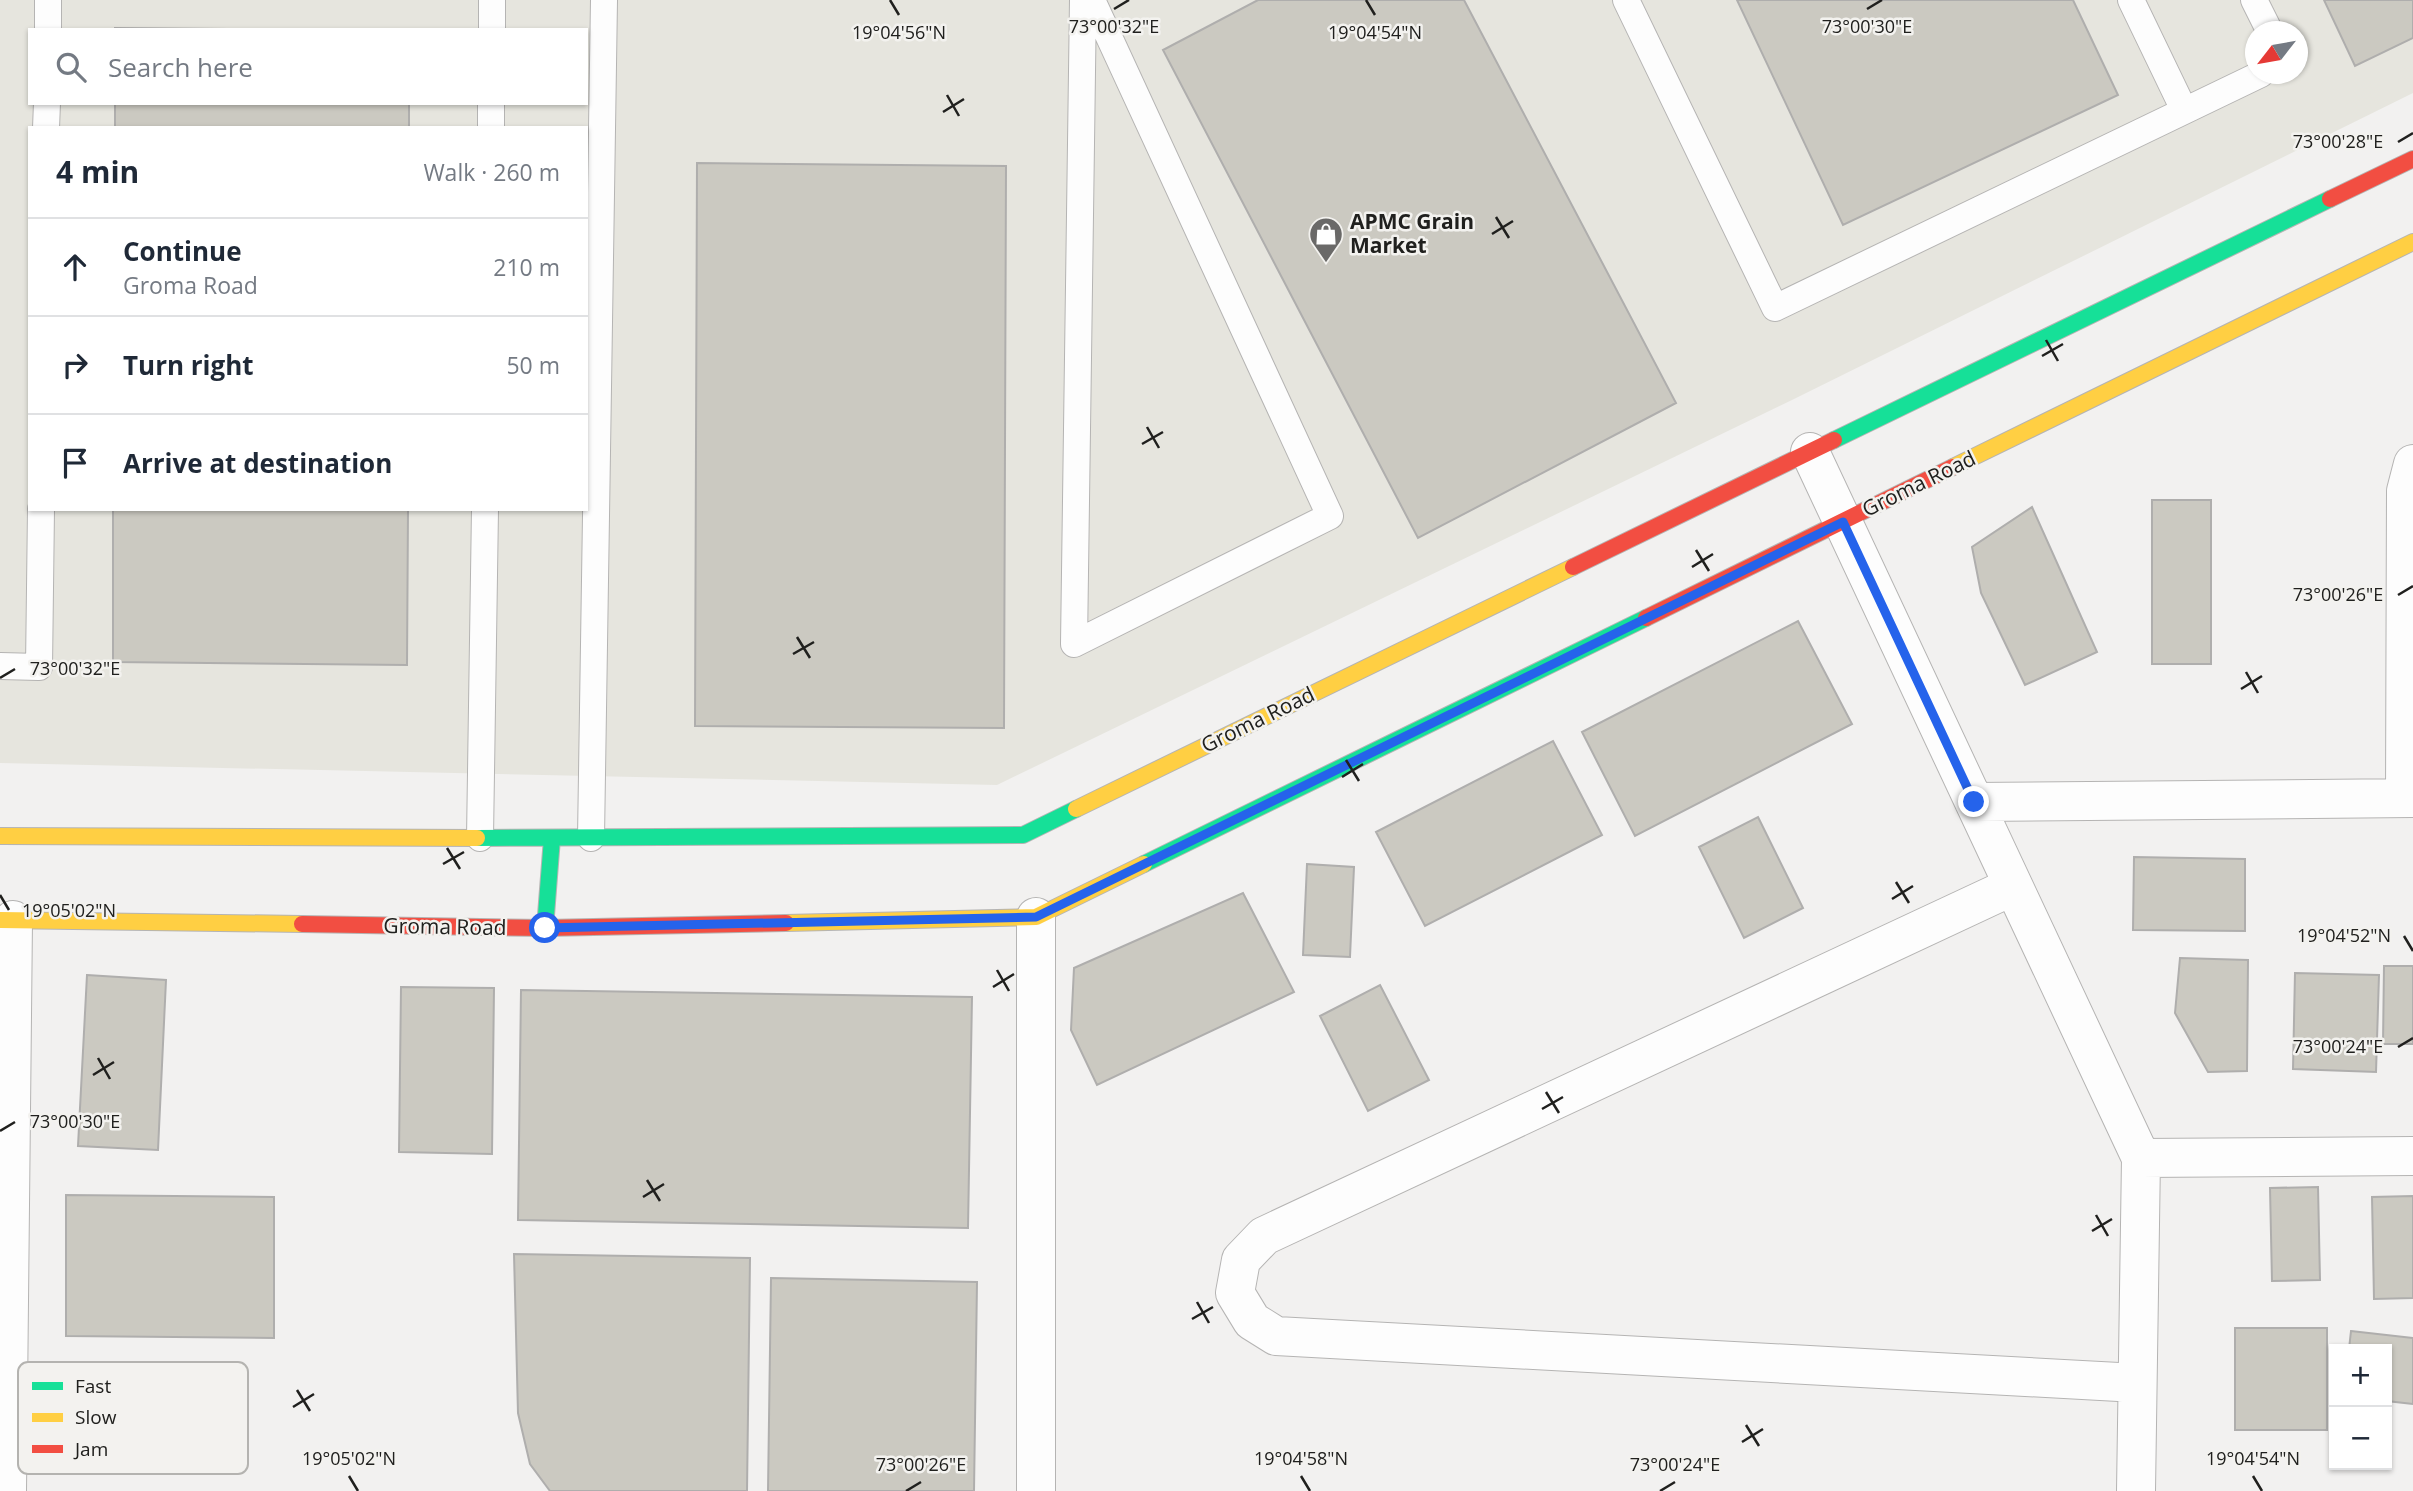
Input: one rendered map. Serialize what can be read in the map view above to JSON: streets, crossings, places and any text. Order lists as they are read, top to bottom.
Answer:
{
  "streets": {
    "main road": ["Groma Road"]
  },
  "places": {
    "shop": ["APMC Grain Market"]
  },
  "legend": ["Fast", "Slow", "Jam"],
  "north": "bottom left",
  "page": {
    "search": "Search here",
    "heading": ["4 min", "Walk · 260 m"],
    "list": [
      ["Continue", "Groma Road", "210 m"],
      ["Turn right", "50 m"],
      "Arrive at destination"
    ],
    "map_buttons": ["+", "−"]
  },
  "coordinates": [
    "73°00'32\"E",
    "73°00'30\"E",
    "19°04'56\"N",
    "19°04'54\"N",
    "73°00'28\"E",
    "73°00'26\"E",
    "19°05'02\"N",
    "19°04'52\"N",
    "73°00'24\"E",
    "19°04'58\"N"
  ]
}
